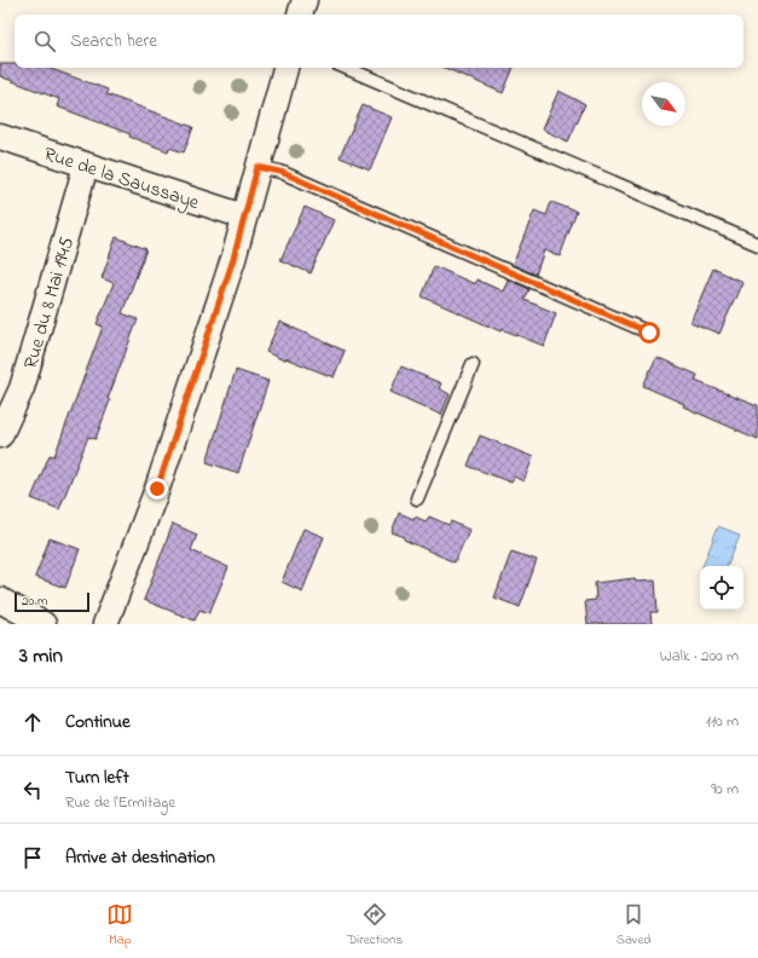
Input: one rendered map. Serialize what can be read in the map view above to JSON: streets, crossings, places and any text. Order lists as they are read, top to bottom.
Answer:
{
  "streets": {
    "street": ["Rue de la Saussaye", "Rue du 8 Mai 1945"]
  },
  "crossings": [
    ["Rue de la Saussaye", "Rue du 8 Mai 1945"]
  ],
  "scale_bar": "20 m",
  "north": "bottom right",
  "page": {
    "search": "Search here",
    "scale": "20 m",
    "heading": ["3 min", "Walk · 200 m"],
    "list": [
      ["Continue", "110 m"],
      ["Turn left", "Rue de l'Ermitage", "90 m"],
      "Arrive at destination"
    ],
    "nav": ["Map", "Directions", "Saved"]
  }
}
